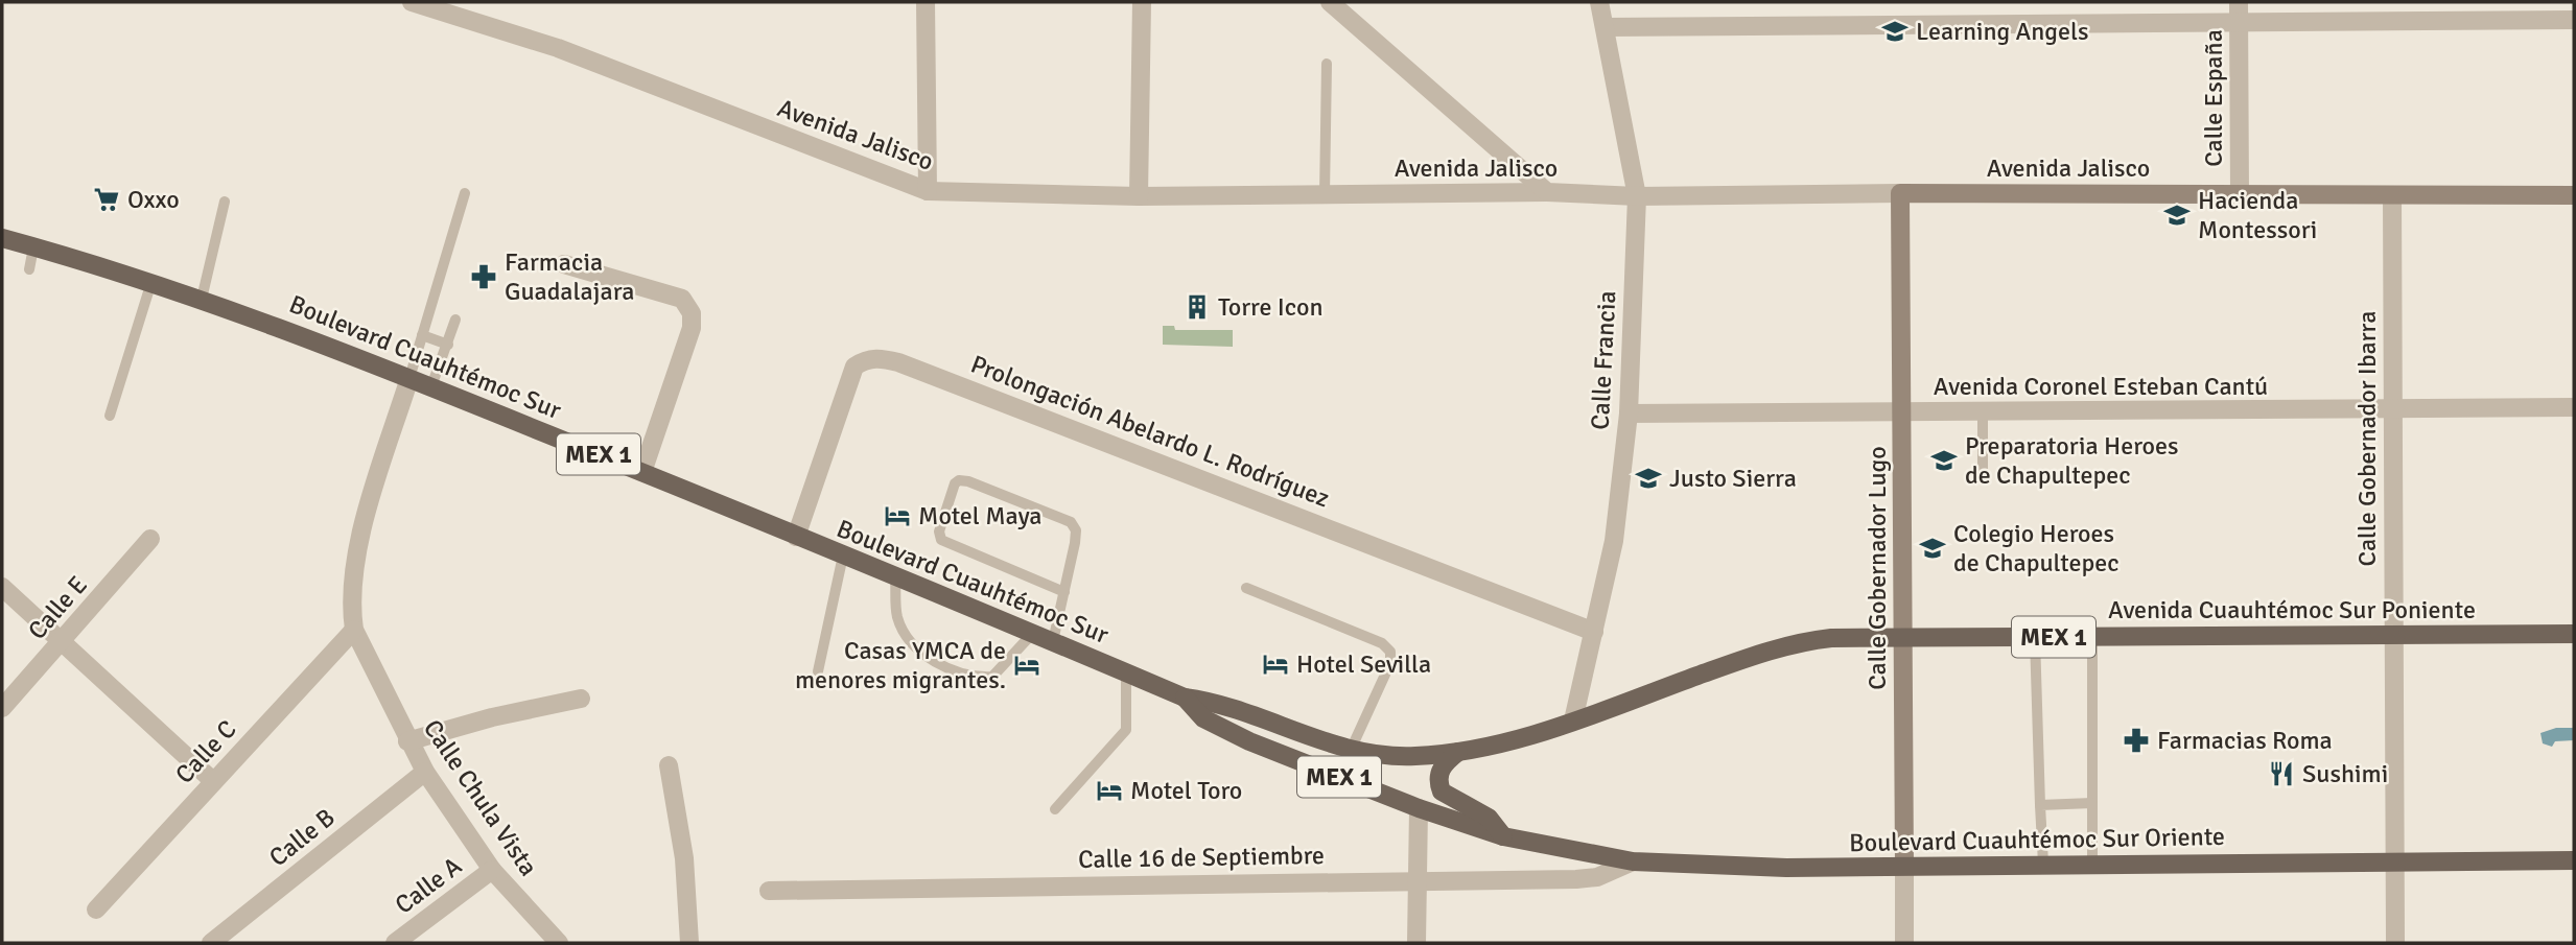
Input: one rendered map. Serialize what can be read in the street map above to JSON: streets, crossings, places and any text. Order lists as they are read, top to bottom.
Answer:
{
  "streets": {
    "main road": [
      "Avenida Jalisco",
      "Boulevard Cuauhtémoc Sur",
      "MEX 1",
      "Calle Gobernador Lugo",
      "Avenida Cuauhtémoc Sur Poniente",
      "Boulevard Cuauhtémoc Sur Oriente"
    ],
    "street": [
      "Calle España",
      "Calle Francia",
      "Avenida Coronel Esteban Cantú",
      "Prolongación Abelardo L. Rodríguez",
      "Calle Gobernador Ibarra",
      "Calle E",
      "Calle C",
      "Calle Chula Vista",
      "Calle B",
      "Calle 16 de Septiembre",
      "Calle A"
    ]
  },
  "crossings": [
    ["Calle España", "Avenida Jalisco"],
    ["Avenida Jalisco", "Calle Francia"],
    ["Avenida Jalisco", "Calle Gobernador Ibarra"],
    ["Avenida Jalisco", "Calle Gobernador Lugo"],
    ["Boulevard Cuauhtémoc Sur", "Prolongación Abelardo L. Rodríguez"],
    ["Boulevard Cuauhtémoc Sur", "Avenida Cuauhtémoc Sur Poniente"],
    ["Boulevard Cuauhtémoc Sur", "Calle Chula Vista"],
    ["Boulevard Cuauhtémoc Sur", "Boulevard Cuauhtémoc Sur Oriente"],
    ["Calle Francia", "Avenida Coronel Esteban Cantú"],
    ["Calle Francia", "Prolongación Abelardo L. Rodríguez"],
    ["Calle Francia", "Avenida Cuauhtémoc Sur Poniente"],
    ["Avenida Coronel Esteban Cantú", "Calle Gobernador Ibarra"],
    ["Avenida Coronel Esteban Cantú", "Calle Gobernador Lugo"],
    ["Calle Gobernador Ibarra", "Avenida Cuauhtémoc Sur Poniente"],
    ["Calle Gobernador Ibarra", "Boulevard Cuauhtémoc Sur Oriente"],
    ["Calle Gobernador Lugo", "Avenida Cuauhtémoc Sur Poniente"],
    ["Calle Gobernador Lugo", "Boulevard Cuauhtémoc Sur Oriente"],
    ["Calle C", "Calle Chula Vista"],
    ["Calle Chula Vista", "Calle B"],
    ["Calle Chula Vista", "Calle A"],
    ["Boulevard Cuauhtémoc Sur Oriente", "Calle 16 de Septiembre"]
  ],
  "places": {
    "school or university": [
      "Learning Angels",
      "Hacienda Montessori",
      "Preparatoria Heroes de Chapultepec",
      "Justo Sierra",
      "Colegio Heroes de Chapultepec"
    ],
    "supermarket": ["Oxxo"],
    "pharmacy": ["Farmacia Guadalajara", "Farmacias Roma"],
    "building": ["Torre Icon"],
    "hotel": [
      "Motel Maya",
      "Hotel Sevilla",
      "Casas YMCA de menores migrantes.",
      "Motel Toro"
    ],
    "restaurant": ["Sushimi"]
  }
}
